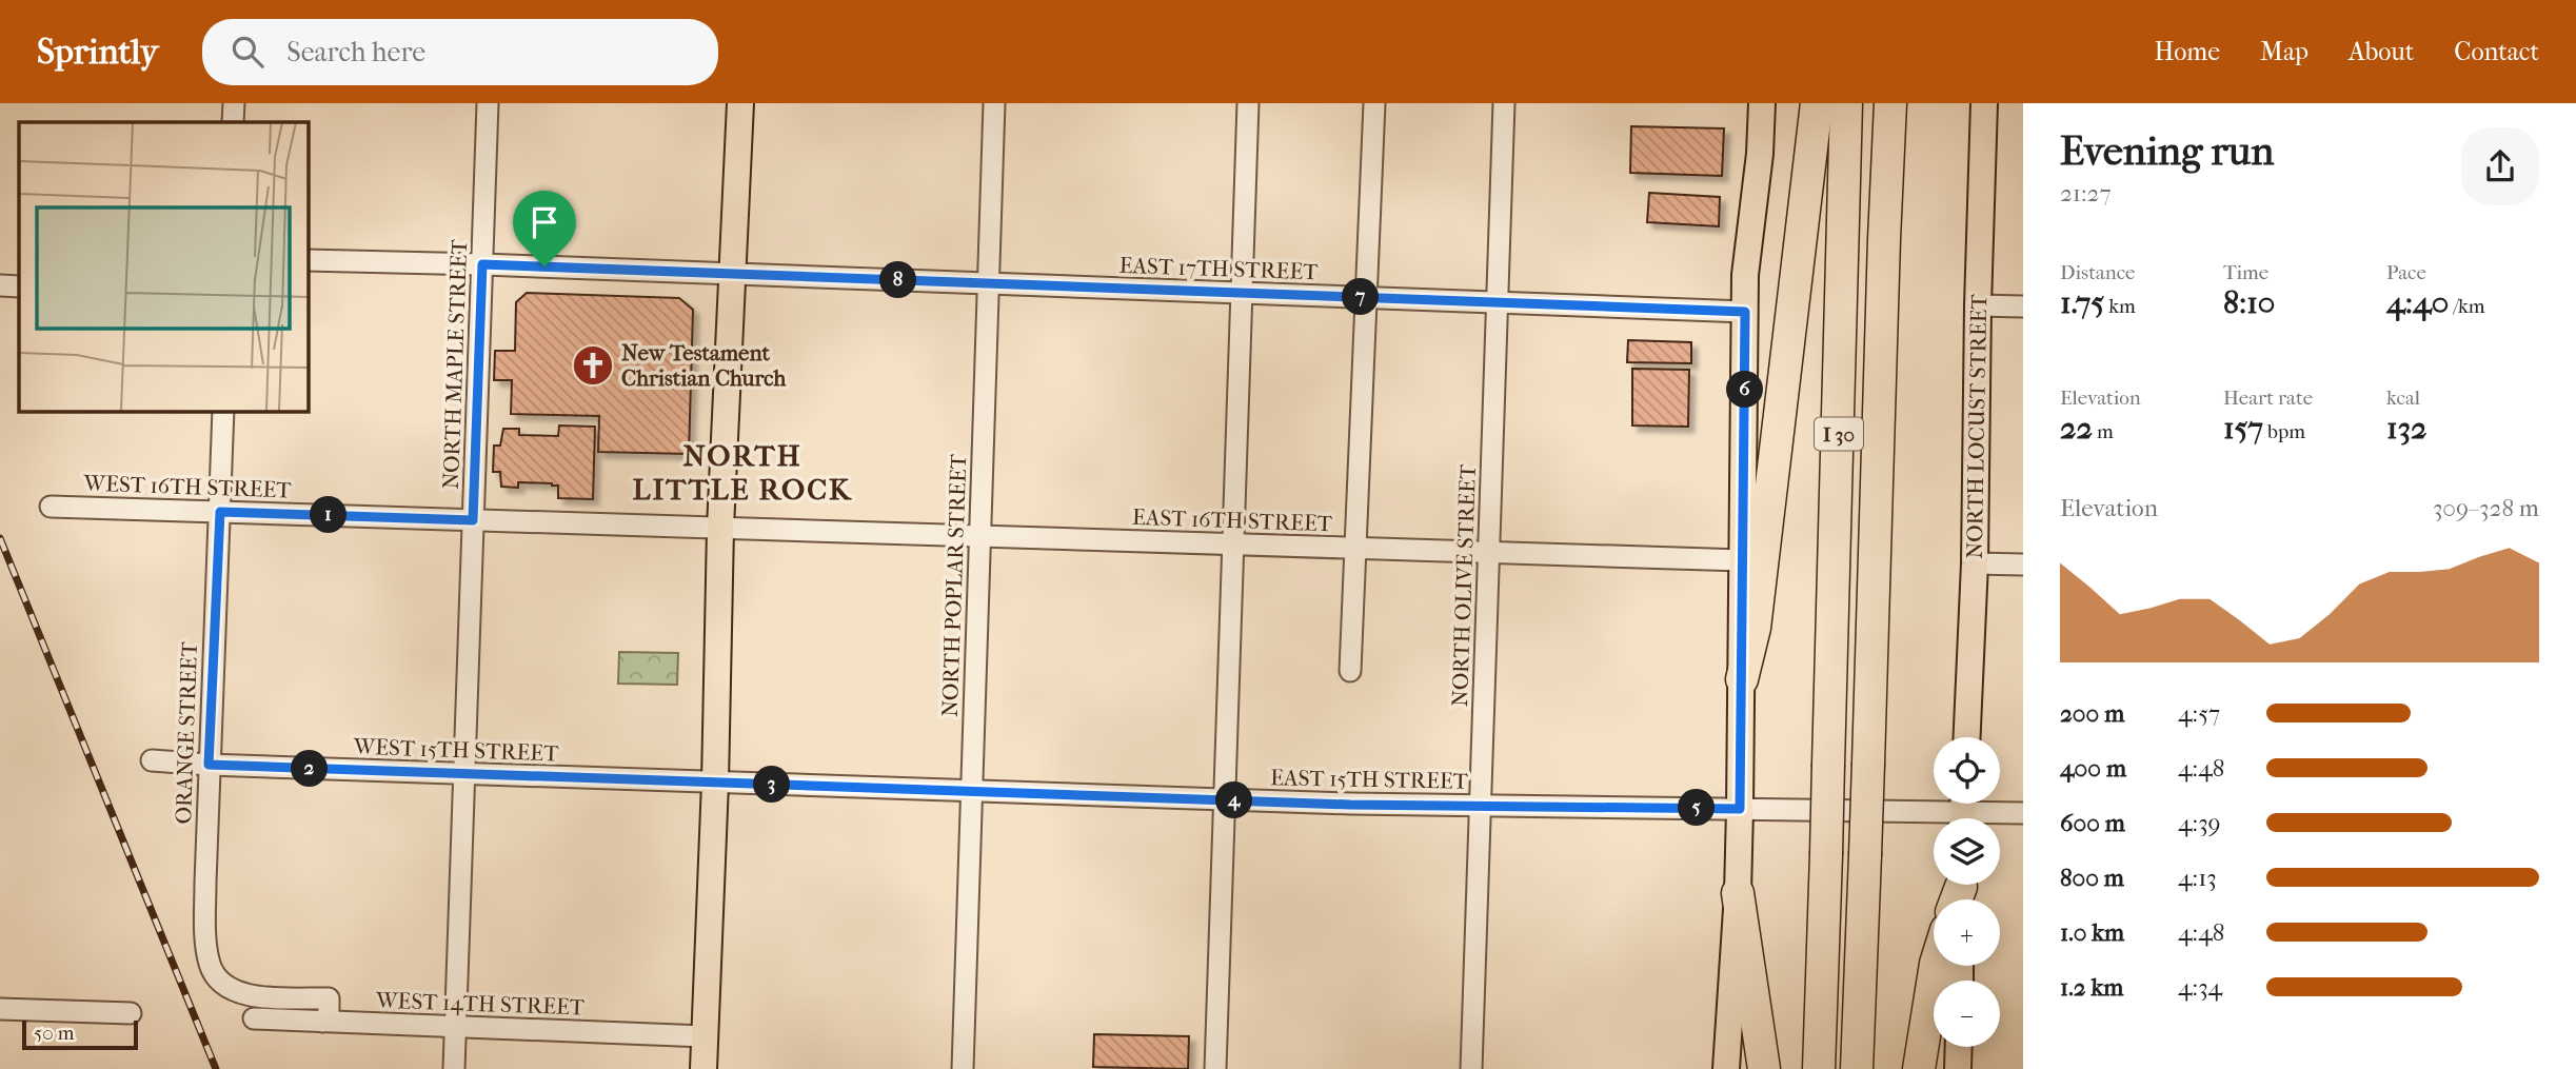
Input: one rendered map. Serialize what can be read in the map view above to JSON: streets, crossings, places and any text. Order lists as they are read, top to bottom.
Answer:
{
  "streets": {
    "highway": ["I 30"],
    "main road": ["NORTH LOCUST STREET"],
    "street": [
      "EAST 17TH STREET",
      "NORTH MAPLE STREET",
      "WEST 16TH STREET",
      "EAST 16TH STREET",
      "NORTH POPLAR STREET",
      "NORTH OLIVE STREET",
      "ORANGE STREET",
      "WEST 15TH STREET",
      "EAST 15TH STREET",
      "WEST 14TH STREET"
    ]
  },
  "crossings": [
    ["EAST 17TH STREET", "NORTH MAPLE STREET"],
    ["EAST 17TH STREET", "NORTH POPLAR STREET"],
    ["EAST 17TH STREET", "NORTH OLIVE STREET"],
    ["NORTH MAPLE STREET", "WEST 16TH STREET"],
    ["NORTH MAPLE STREET", "WEST 15TH STREET"],
    ["NORTH MAPLE STREET", "WEST 14TH STREET"],
    ["WEST 16TH STREET", "EAST 16TH STREET"],
    ["WEST 16TH STREET", "ORANGE STREET"],
    ["EAST 16TH STREET", "NORTH POPLAR STREET"],
    ["EAST 16TH STREET", "NORTH OLIVE STREET"],
    ["NORTH POPLAR STREET", "EAST 15TH STREET"],
    ["NORTH OLIVE STREET", "EAST 15TH STREET"],
    ["ORANGE STREET", "WEST 15TH STREET"],
    ["ORANGE STREET", "WEST 14TH STREET"],
    ["WEST 15TH STREET", "EAST 15TH STREET"]
  ],
  "districts": ["NORTH LITTLE ROCK"],
  "places": {
    "church": ["New Testament Christian Church"]
  },
  "scale_bar": "50 m",
  "page": {
    "header": "Sprintly",
    "search": "Search here",
    "nav": [
      "Home",
      "Map",
      "About",
      "Contact"
    ],
    "heading": ["Evening run", "21:27"],
    "stats": [
      ["Distance", "1.75 km"],
      ["Time", "8:10"],
      ["Pace", "4:40 /km"],
      ["Elevation", "22 m"],
      ["Heart rate", "157 bpm"],
      ["kcal", "132"]
    ],
    "pins": [
      "8",
      "7",
      "6",
      "1",
      "2",
      "3",
      "4",
      "5"
    ],
    "chart": ["Elevation", "309–328 m"],
    "list": [
      {
        "name": "200 m",
        "note": "4:57"
      },
      {
        "name": "400 m",
        "note": "4:48"
      },
      {
        "name": "600 m",
        "note": "4:39"
      },
      {
        "name": "800 m",
        "note": "4:13"
      },
      {
        "name": "1.0 km",
        "note": "4:48"
      },
      {
        "name": "1.2 km",
        "note": "4:34"
      }
    ],
    "map_buttons": ["+", "−"],
    "scale": "50 m"
  }
}
